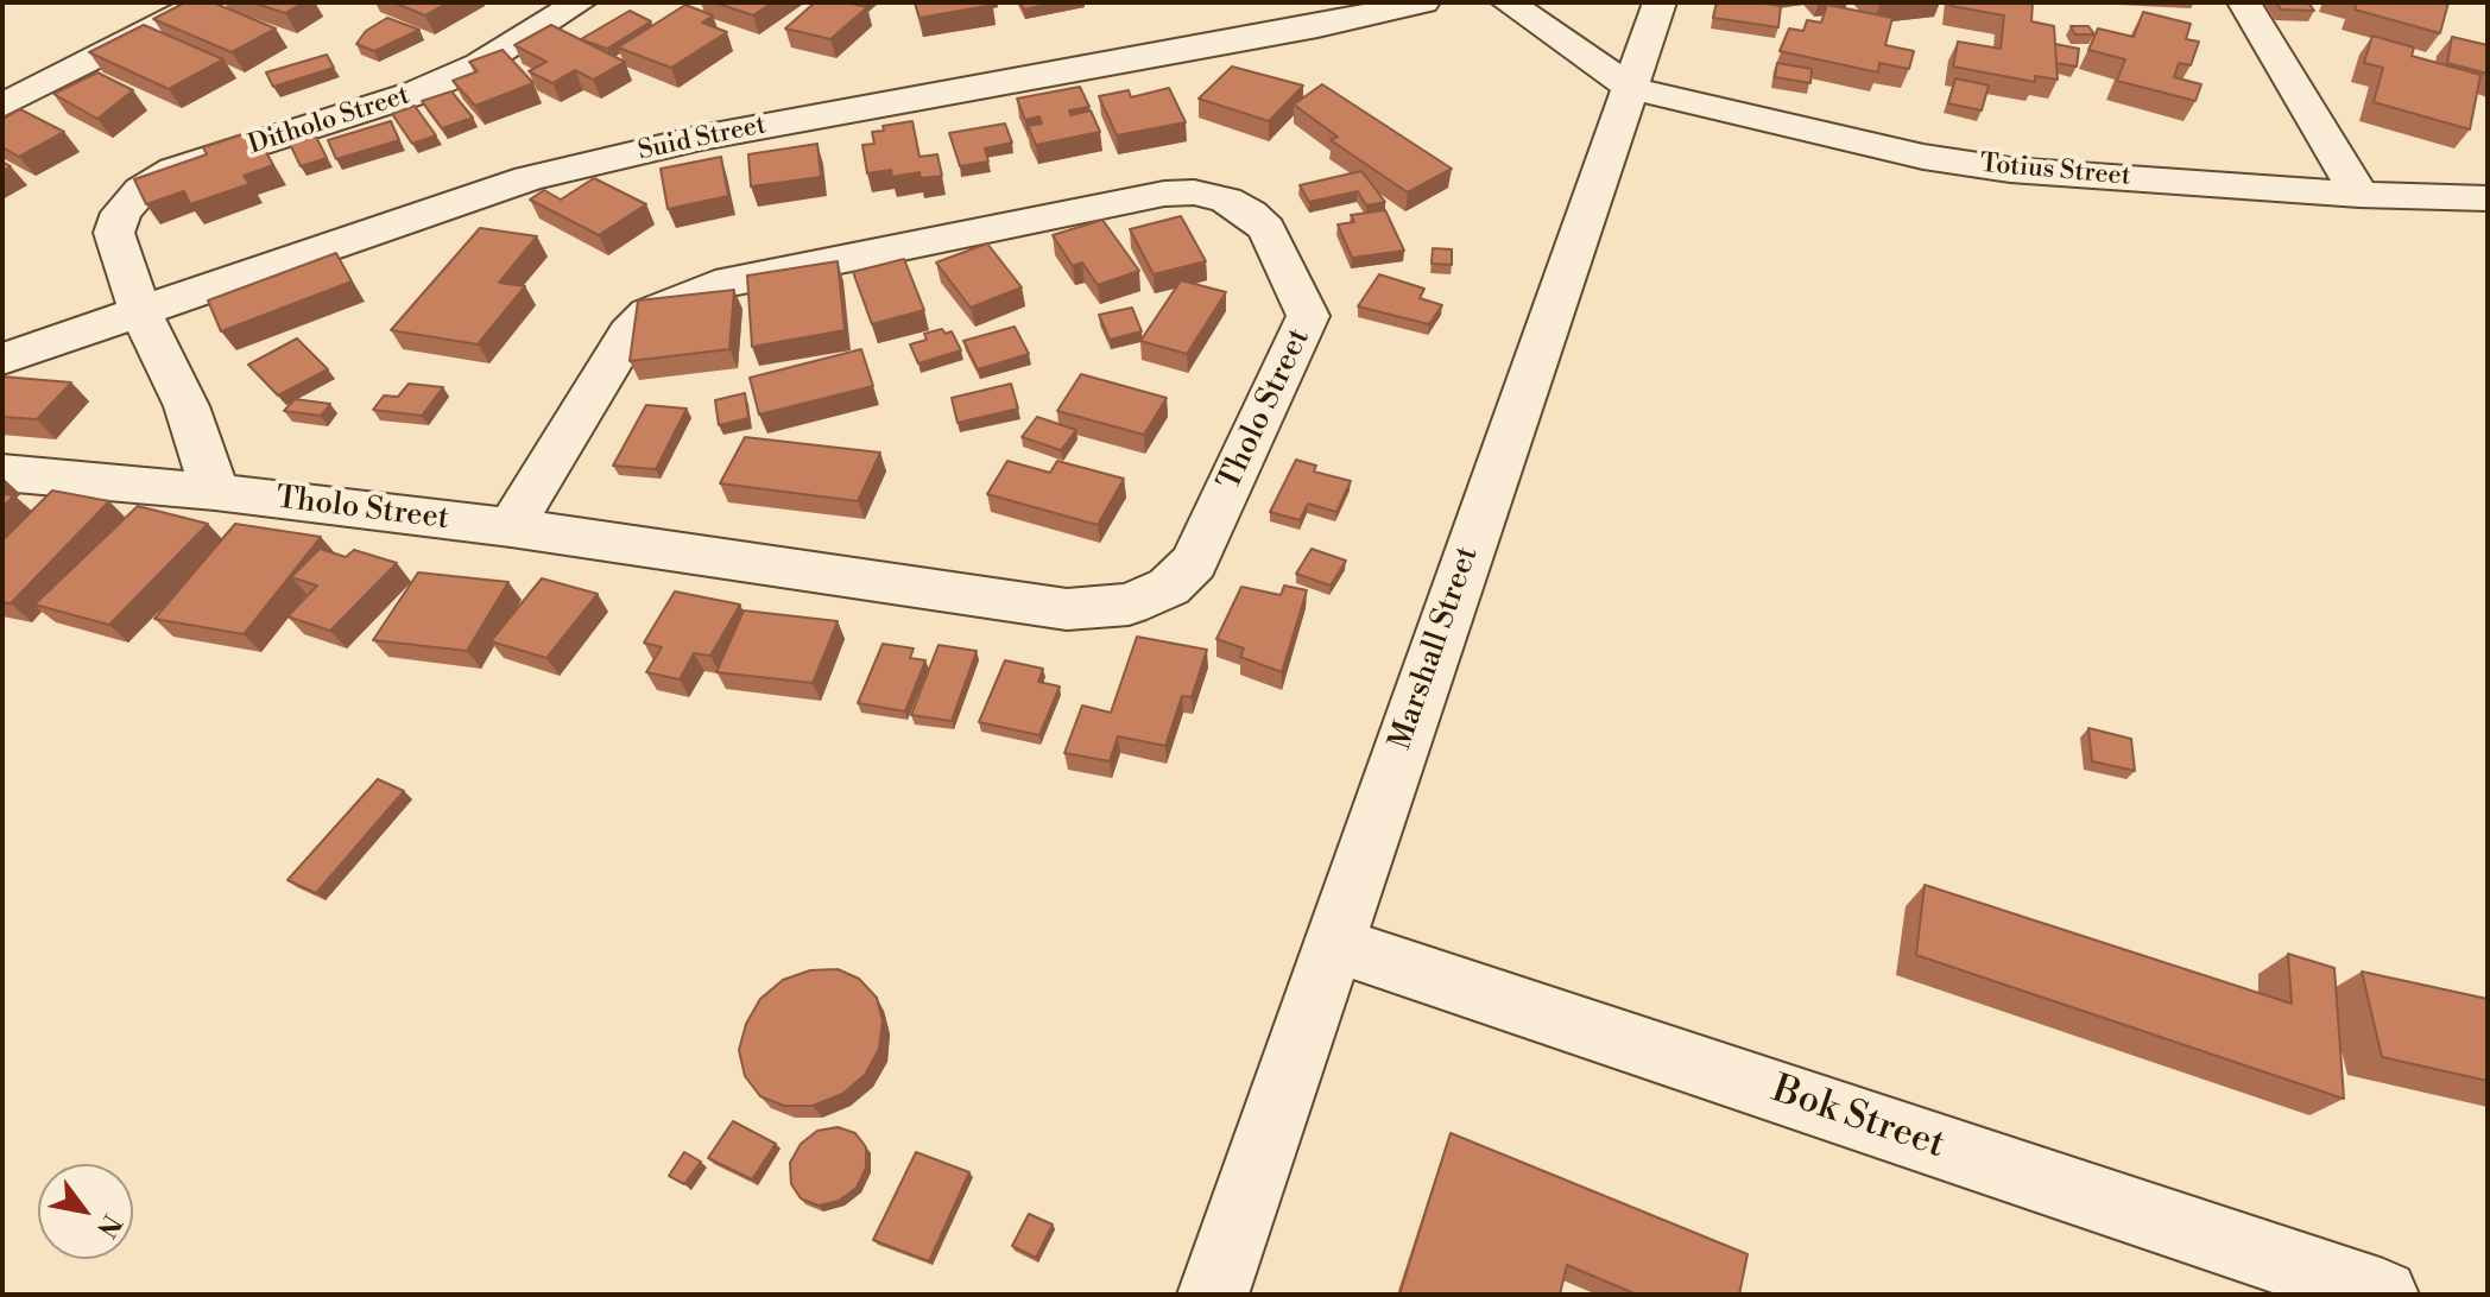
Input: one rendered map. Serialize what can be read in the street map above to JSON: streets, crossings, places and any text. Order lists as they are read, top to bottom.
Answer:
{
  "streets": {
    "street": [
      "Ditholo Street",
      "Suid Street",
      "Totius Street",
      "Tholo Street",
      "Marshall Street",
      "Bok Street"
    ]
  },
  "crossings": [
    ["Ditholo Street", "Suid Street"],
    ["Totius Street", "Marshall Street"],
    ["Marshall Street", "Bok Street"]
  ],
  "north": "bottom right"
}
